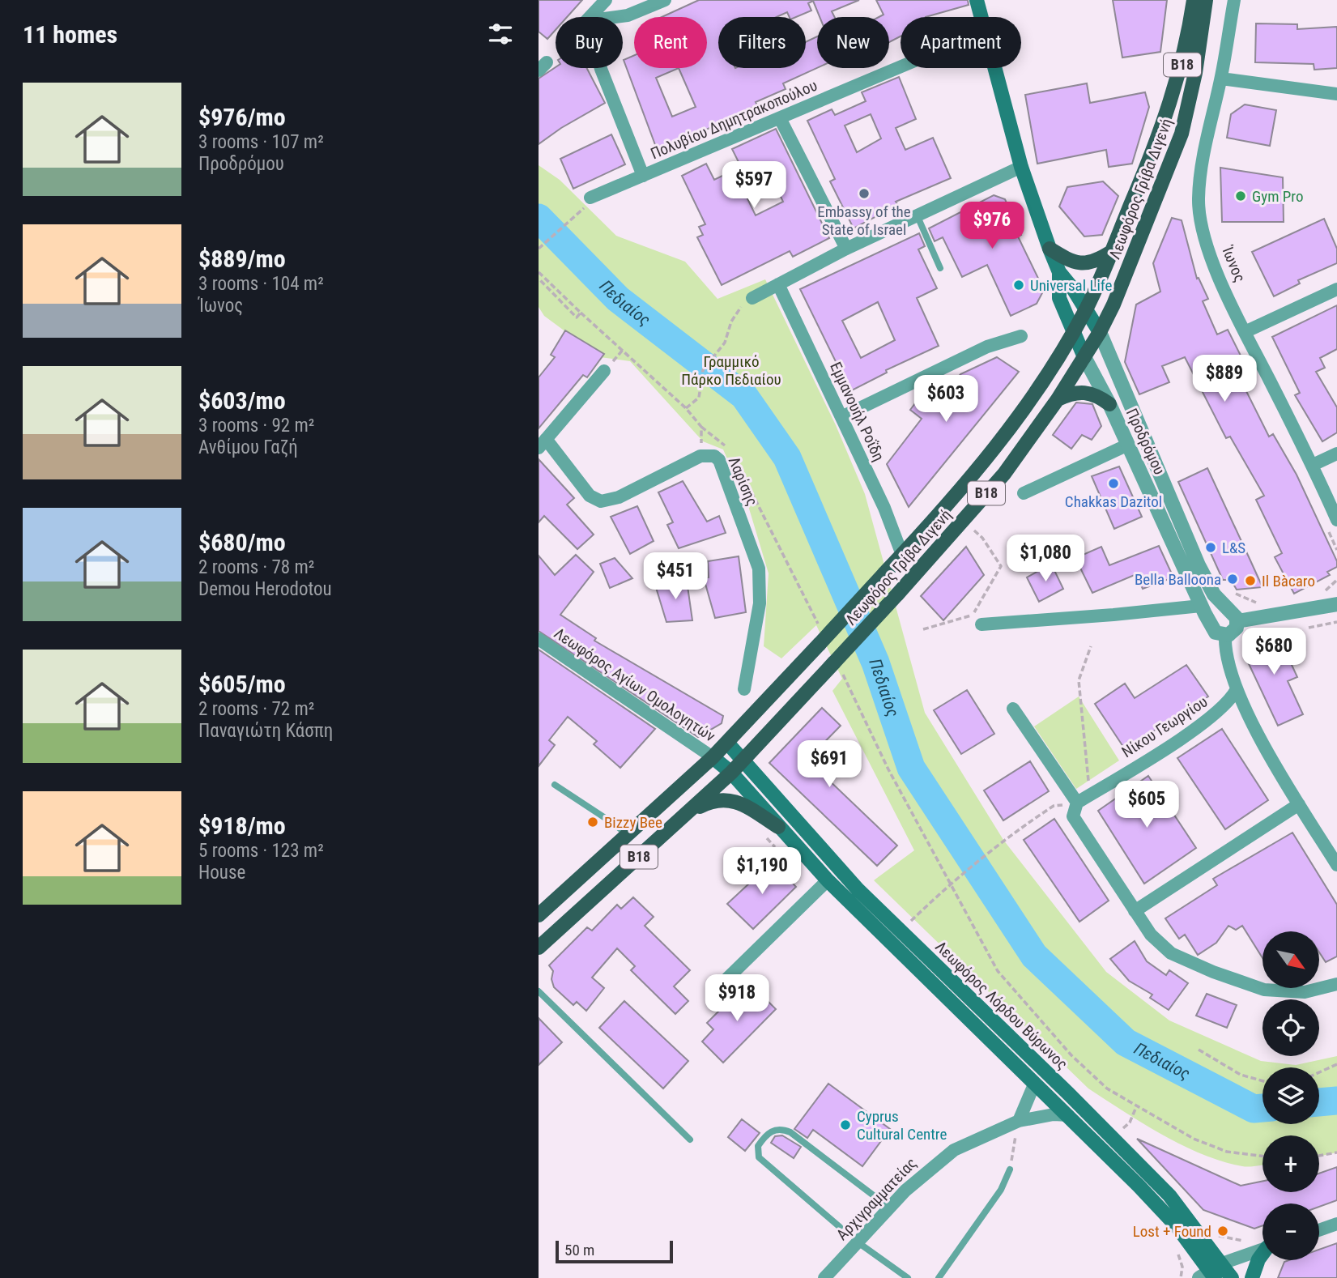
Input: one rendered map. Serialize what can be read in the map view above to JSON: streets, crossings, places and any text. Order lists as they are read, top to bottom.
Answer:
{
  "streets": {
    "main road": [
      "B18",
      "Λεωφόρος Γρίβα Διγενή",
      "Προδρόμου",
      "Λεωφόρος Λόρδου Βύρωνος"
    ],
    "street": [
      "Πολυβίου Δημητρακοπούλου",
      "Ίωνος",
      "Εμμανουήλ Ροΐδη",
      "Λαρίσης",
      "Λεωφόρος Αγίων Ομολογητών",
      "Νίκου Γεωργίου",
      "Αρχιγραμματείας"
    ]
  },
  "crossings": [
    ["Λεωφόρος Γρίβα Διγενή", "Εμμανουήλ Ροΐδη"],
    ["Λεωφόρος Γρίβα Διγενή", "Προδρόμου"],
    ["Λεωφόρος Γρίβα Διγενή", "Λεωφόρος Αγίων Ομολογητών"],
    ["Λεωφόρος Γρίβα Διγενή", "Λεωφόρος Λόρδου Βύρωνος"],
    ["Λεωφόρος Αγίων Ομολογητών", "Λεωφόρος Λόρδου Βύρωνος"],
    ["Λεωφόρος Λόρδου Βύρωνος", "Αρχιγραμματείας"]
  ],
  "water": ["Πεδιαίος"],
  "parks": ["Γραμμικό Πάρκο Πεδιαίου"],
  "places": [
    "Embassy of the State of Israel",
    "Gym Pro",
    "Universal Life",
    "Chakkas Dazitol",
    "L&S",
    "Bella Balloona",
    "Il Bàcaro",
    "Bizzy Bee",
    "Cyprus Cultural Centre",
    "Lost + Found"
  ],
  "scale_bar": "50 m",
  "north": "bottom right",
  "page": {
    "heading": "11 homes",
    "chip": [
      "Buy",
      "Rent",
      "Filters",
      "New",
      "Apartment"
    ],
    "list": [
      {
        "name": "$976/mo",
        "note": "3 rooms · 107 m² · Προδρόμου"
      },
      {
        "name": "$889/mo",
        "note": "3 rooms · 104 m² · Ίωνος"
      },
      {
        "name": "$603/mo",
        "note": "3 rooms · 92 m² · Ανθίμου Γαζή"
      },
      {
        "name": "$680/mo",
        "note": "2 rooms · 78 m² · Demou Herodotou"
      },
      {
        "name": "$605/mo",
        "note": "2 rooms · 72 m² · Παναγιώτη Κάσπη"
      },
      {
        "name": "$918/mo",
        "note": "5 rooms · 123 m² · House"
      }
    ],
    "price": [
      "$597",
      "$976",
      "$889",
      "$603",
      "$1,080",
      "$451",
      "$680",
      "$691",
      "$605",
      "$1,190",
      "$918"
    ],
    "map_buttons": ["+", "−"],
    "scale": "50 m"
  }
}
